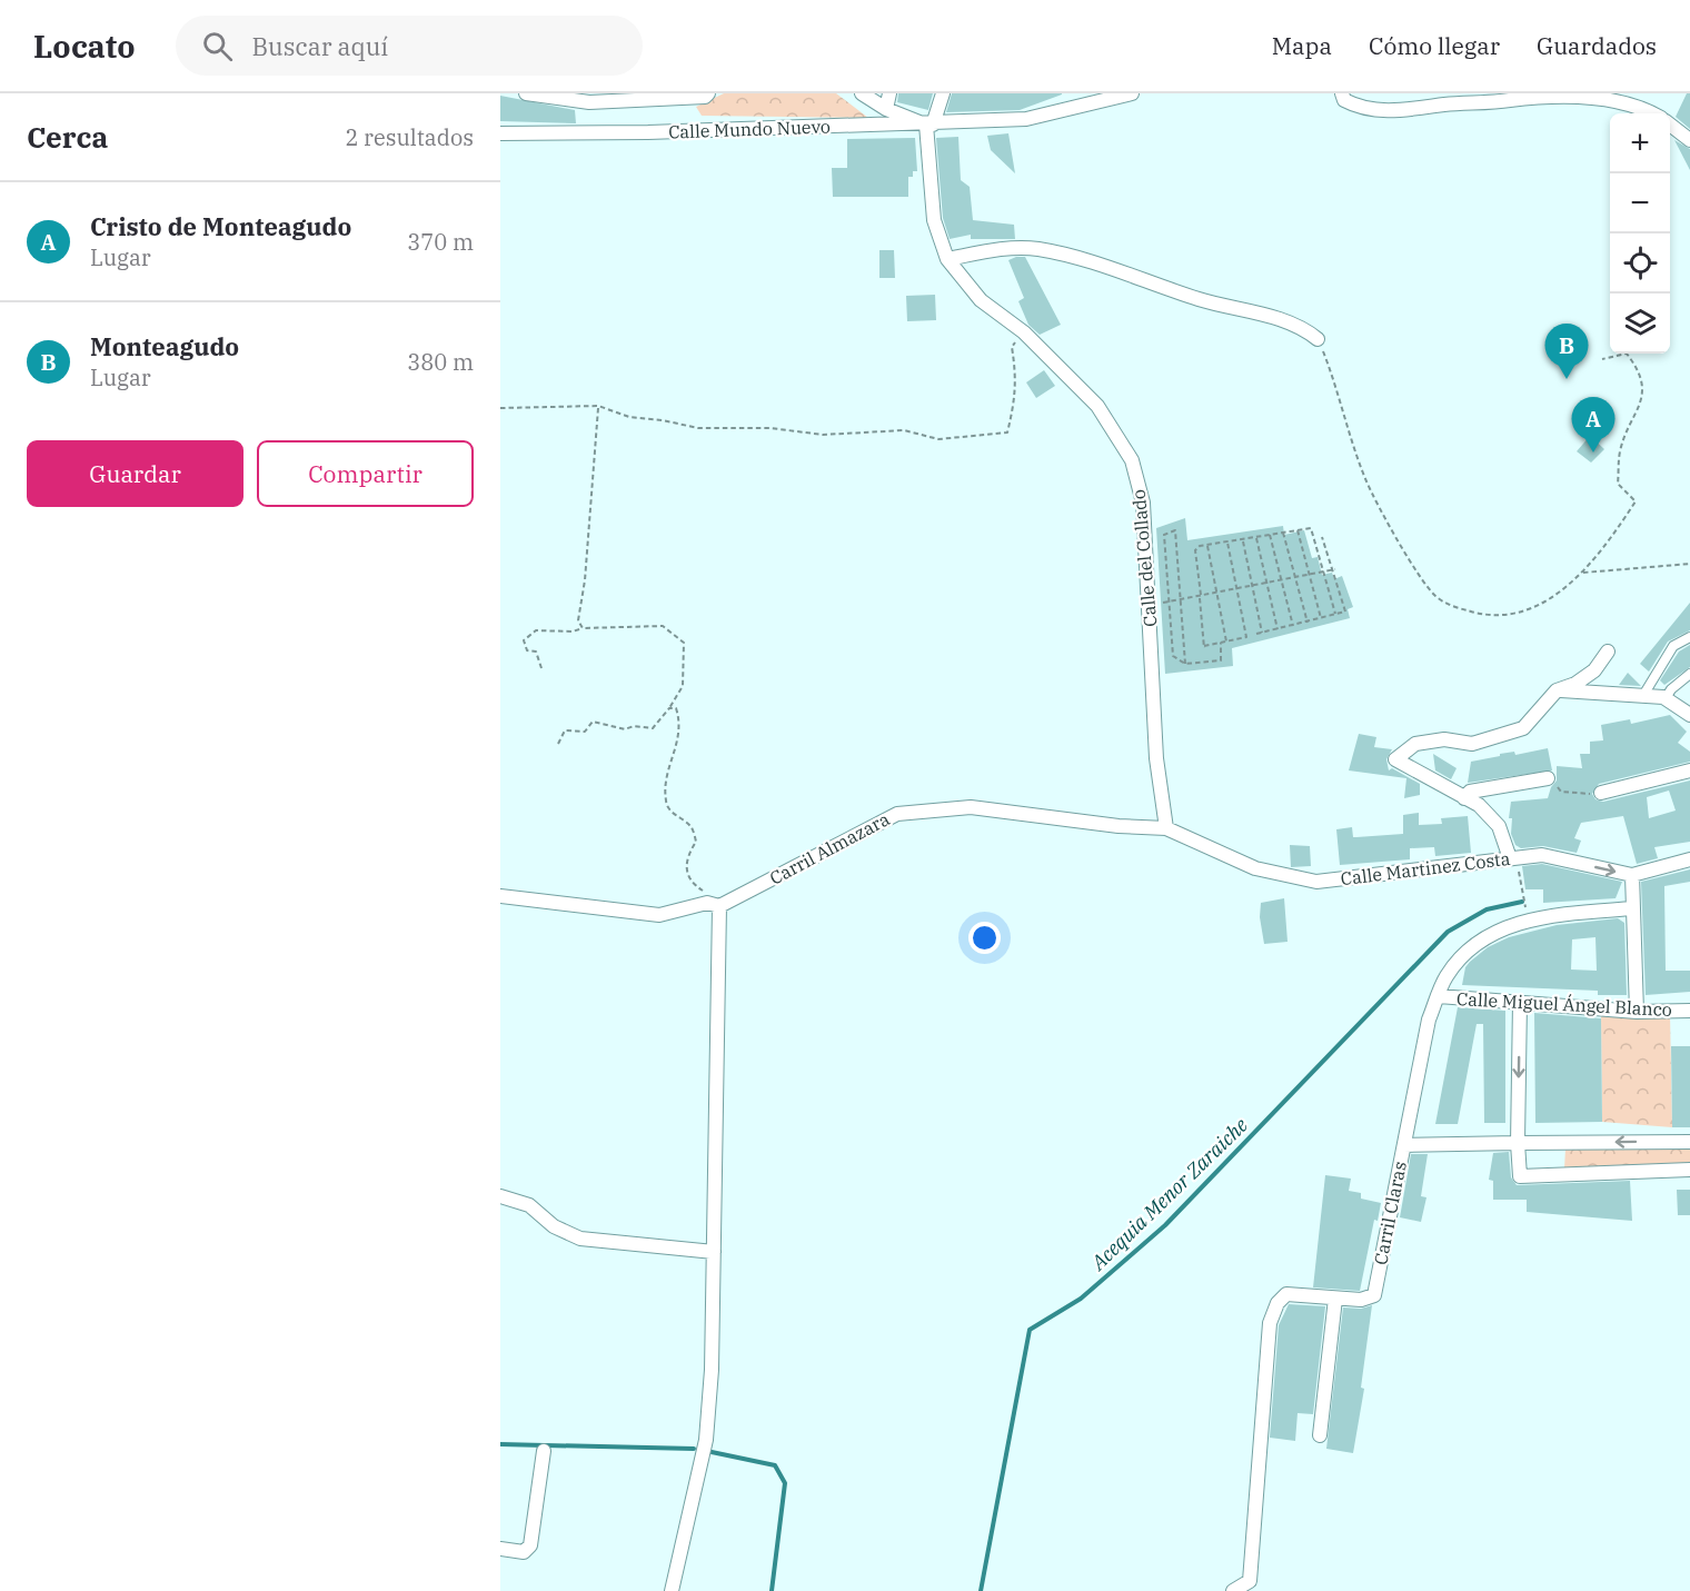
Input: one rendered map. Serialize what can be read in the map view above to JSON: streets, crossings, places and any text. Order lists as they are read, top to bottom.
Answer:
{
  "streets": {
    "street": [
      "Calle Mundo Nuevo",
      "Calle del Collado",
      "Carril Almazara",
      "Calle Martinez Costa",
      "Calle Miguel Ángel Blanco",
      "Carril Claras"
    ]
  },
  "crossings": [
    ["Calle Mundo Nuevo", "Calle del Collado"],
    ["Calle del Collado", "Carril Almazara"],
    ["Calle del Collado", "Calle Martinez Costa"],
    ["Carril Almazara", "Calle Martinez Costa"],
    ["Calle Miguel Ángel Blanco", "Carril Claras"]
  ],
  "water": ["Acequia Menor Zaraiche"],
  "page": {
    "header": "Locato",
    "search": "Buscar aquí",
    "nav": ["Mapa", "Cómo llegar", "Guardados"],
    "heading": ["Cerca", "2 resultados"],
    "map_buttons": ["+", "−"],
    "list": [
      {
        "mark": "A",
        "name": "Cristo de Monteagudo",
        "note": "Lugar",
        "value": "370 m"
      },
      {
        "mark": "B",
        "name": "Monteagudo",
        "note": "Lugar",
        "value": "380 m"
      }
    ],
    "pins": ["B", "A"],
    "buttons": ["Guardar", "Compartir"]
  }
}
